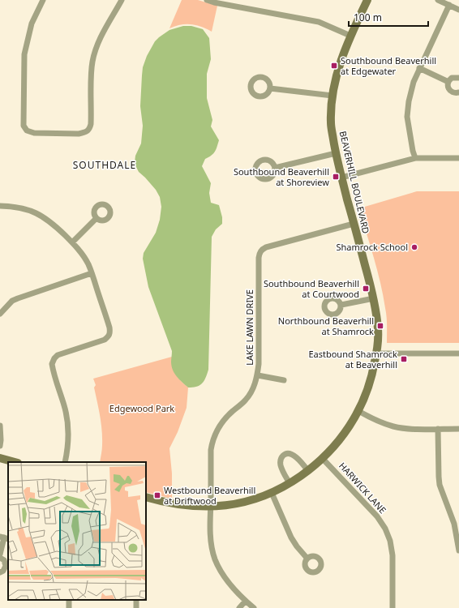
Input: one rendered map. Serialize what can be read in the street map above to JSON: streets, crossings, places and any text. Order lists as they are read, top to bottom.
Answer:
{
  "streets": {
    "street": ["BEAVERHILL BOULEVARD", "LAKE LAWN DRIVE", "HARWICK LANE"]
  },
  "crossings": [
    ["BEAVERHILL BOULEVARD", "LAKE LAWN DRIVE"],
    ["BEAVERHILL BOULEVARD", "HARWICK LANE"]
  ],
  "districts": ["SOUTHDALE"],
  "parks": ["Edgewood Park"],
  "places": {
    "transit": [
      "Southbound Beaverhill at Edgewater",
      "Southbound Beaverhill at Shoreview",
      "Southbound Beaverhill at Courtwood",
      "Northbound Beaverhill at Shamrock",
      "Eastbound Shamrock at Beaverhill",
      "Westbound Beaverhill at Driftwood"
    ],
    "other": ["Shamrock School"]
  },
  "scale_bar": "100 m"
}
